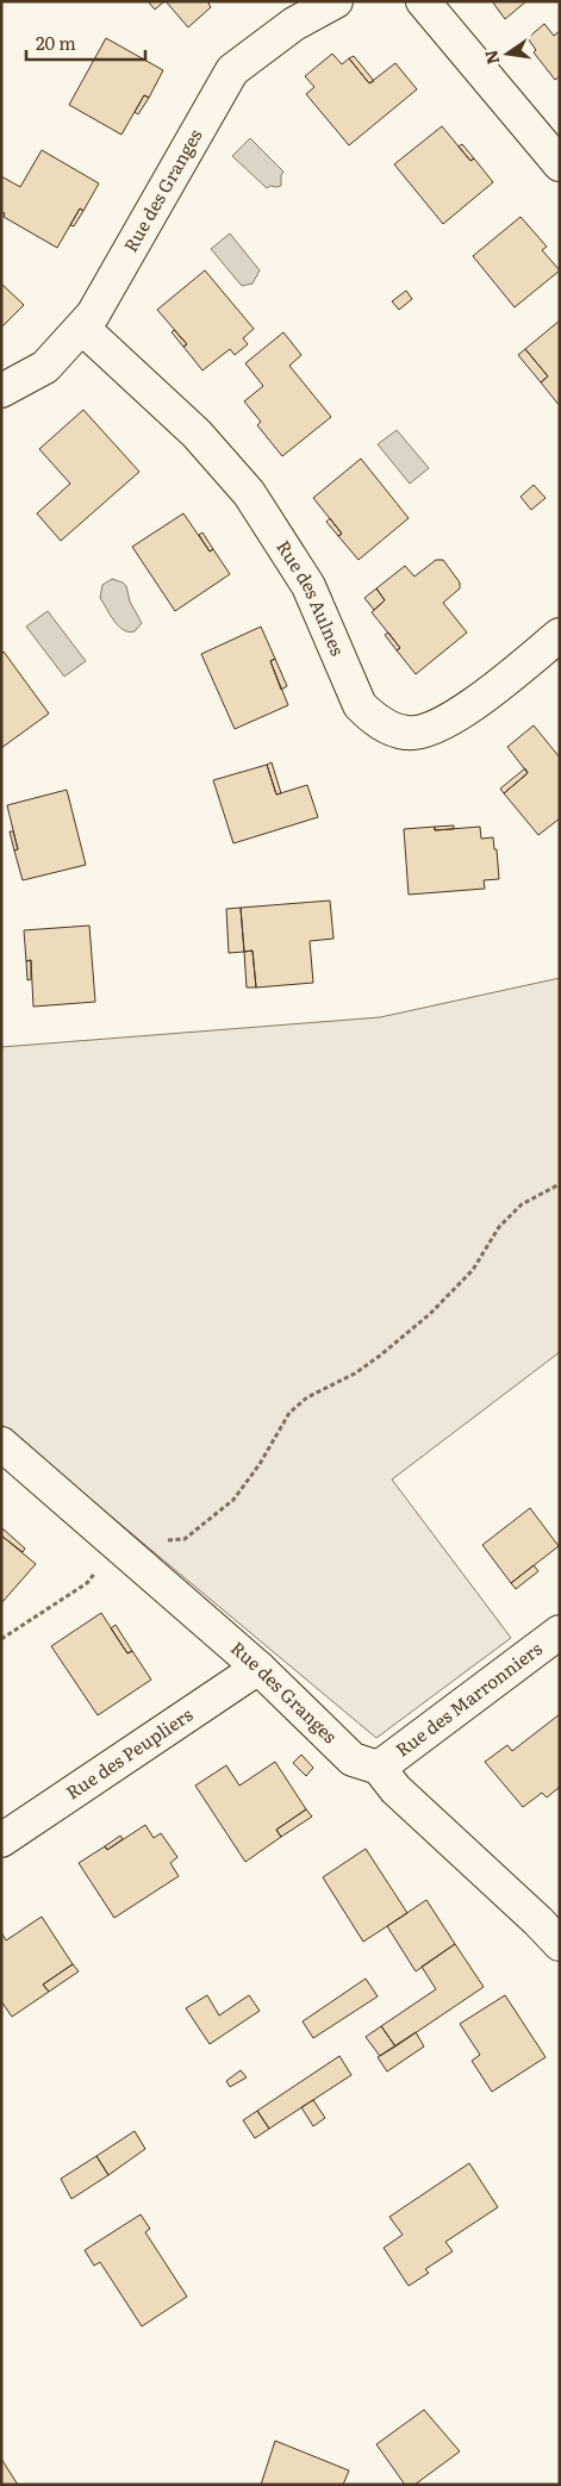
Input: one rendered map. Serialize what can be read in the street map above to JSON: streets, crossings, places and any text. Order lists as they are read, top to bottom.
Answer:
{
  "streets": {
    "street": [
      "Rue des Granges",
      "Rue des Aulnes",
      "Rue des Marronniers",
      "Rue des Peupliers"
    ]
  },
  "crossings": [
    ["Rue des Granges", "Rue des Aulnes"],
    ["Rue des Granges", "Rue des Marronniers"],
    ["Rue des Granges", "Rue des Peupliers"]
  ],
  "scale_bar": "20 m",
  "north": "left"
}
